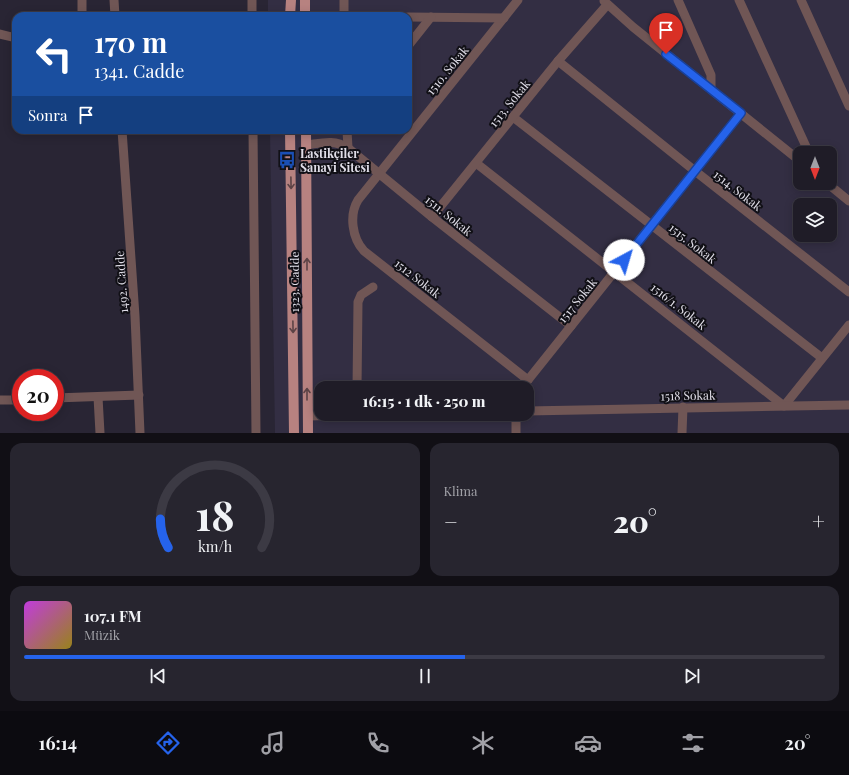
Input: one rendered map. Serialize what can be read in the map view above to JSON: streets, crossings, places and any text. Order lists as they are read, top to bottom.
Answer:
{
  "streets": {
    "main road": ["1323. Cadde"],
    "street": [
      "1510. Sokak",
      "1513. Sokak",
      "1514. Sokak",
      "1511. Sokak",
      "1515. Sokak",
      "1512 Sokak",
      "1492. Cadde",
      "1517 Sokak",
      "1516/1. Sokak",
      "1518 Sokak"
    ]
  },
  "crossings": [
    ["1510. Sokak", "1511. Sokak"],
    ["1510. Sokak", "1512 Sokak"],
    ["1513. Sokak", "1514. Sokak"],
    ["1513. Sokak", "1511. Sokak"],
    ["1513. Sokak", "1515. Sokak"],
    ["1513. Sokak", "1516/1. Sokak"],
    ["1514. Sokak", "1517 Sokak"],
    ["1511. Sokak", "1512 Sokak"],
    ["1511. Sokak", "1323. Cadde"],
    ["1511. Sokak", "1517 Sokak"],
    ["1515. Sokak", "1517 Sokak"],
    ["1512 Sokak", "1517 Sokak"],
    ["1517 Sokak", "1516/1. Sokak"],
    ["1516/1. Sokak", "1518 Sokak"]
  ],
  "places": {
    "bus stop": ["Lastikçiler Sanayi Sitesi"]
  },
  "north": "bottom",
  "page": {
    "turn": ["170 m", "1341. Cadde"],
    "then": "Sonra",
    "limit": "20",
    "trip": "16:15 · 1 dk · 250 m",
    "tile": "Klima",
    "heat": ["−", "20°", "+"],
    "song": ["107.1 FM", "Müzik"],
    "tabs": ["16:14", "20°"],
    "gauge": ["18", "km/h"]
  }
}
